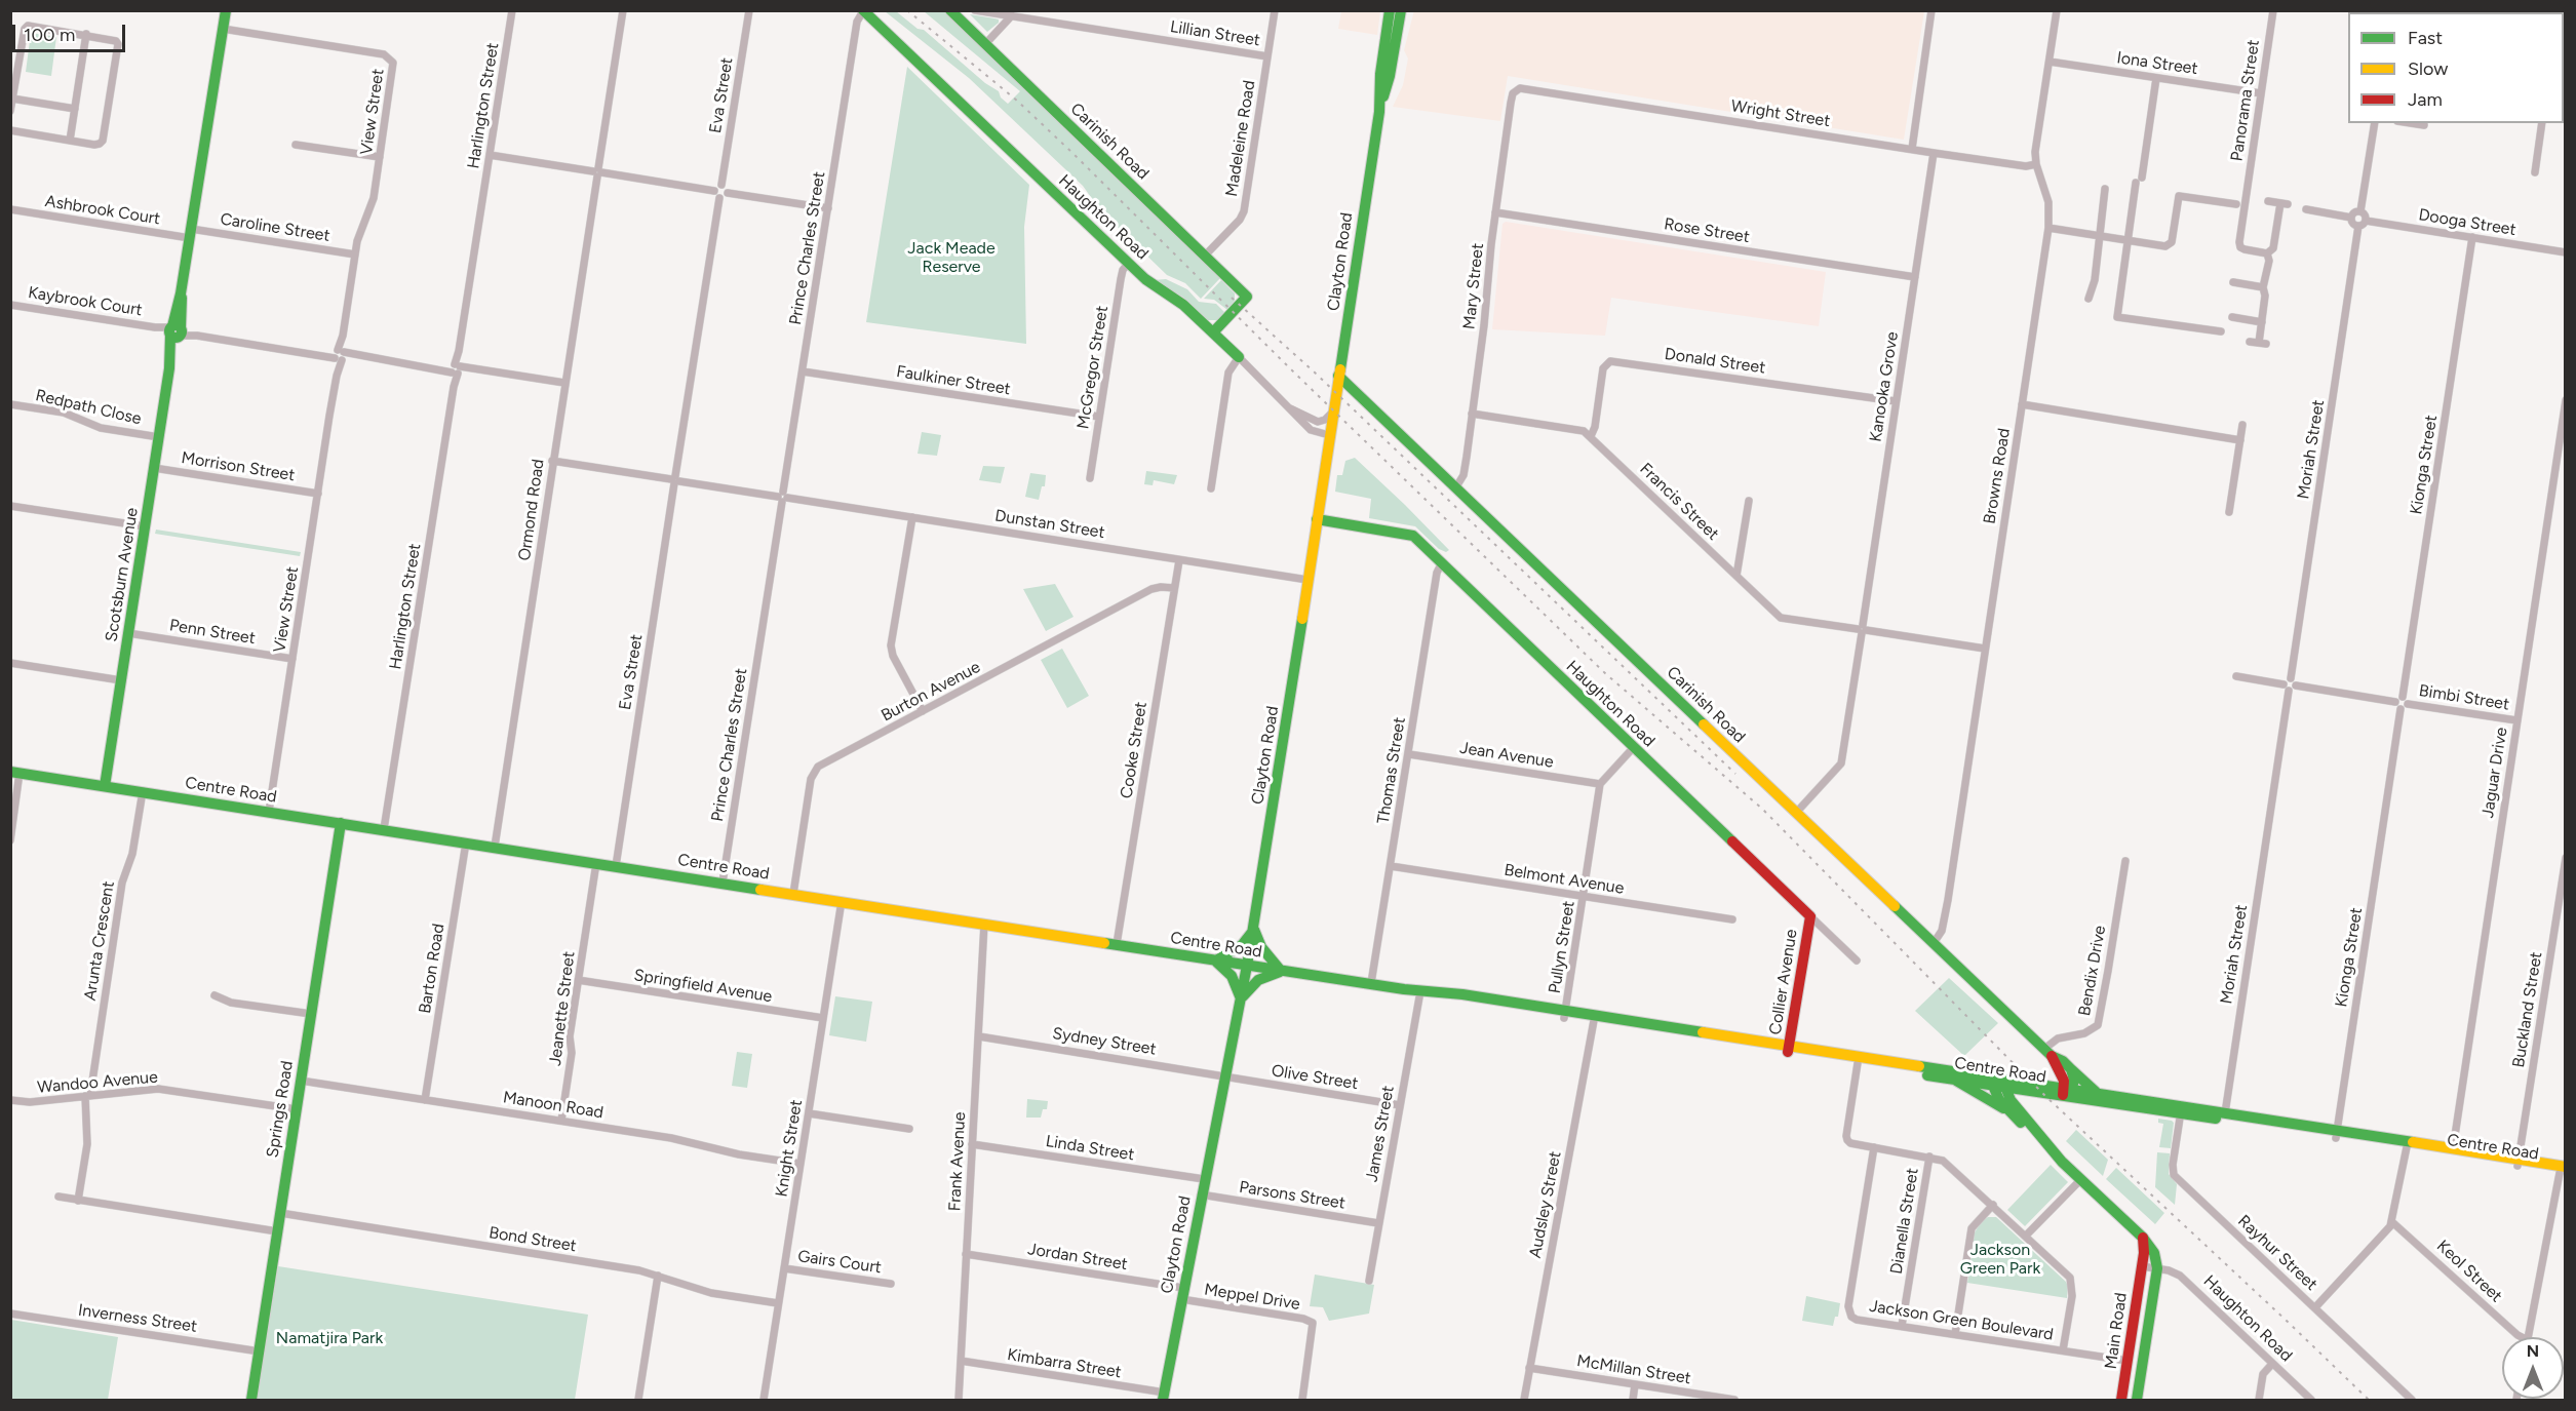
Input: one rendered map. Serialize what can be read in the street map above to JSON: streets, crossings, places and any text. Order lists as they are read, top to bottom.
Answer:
{
  "streets": {
    "main road": [
      "Carinish Road",
      "Haughton Road",
      "Clayton Road",
      "Scotsburn Avenue",
      "Centre Road",
      "Collier Avenue",
      "Springs Road",
      "Main Road"
    ],
    "street": [
      "Lillian Street",
      "Iona Street",
      "Eva Street",
      "Panorama Street",
      "Harlington Street",
      "View Street",
      "Wright Street",
      "Madeleine Road",
      "Ashbrook Court",
      "Dooga Street",
      "Caroline Street",
      "Rose Street",
      "Prince Charles Street",
      "Mary Street",
      "Kaybrook Court",
      "Donald Street",
      "McGregor Street",
      "Faulkiner Street",
      "Kanooka Grove",
      "Redpath Close",
      "Moriah Street",
      "Kionga Street",
      "Morrison Street",
      "Browns Road",
      "Francis Street",
      "Ormond Road",
      "Dunstan Street",
      "Penn Street",
      "Burton Avenue",
      "Bimbi Street",
      "Cooke Street",
      "Jean Avenue",
      "Thomas Street",
      "Jaguar Drive",
      "Belmont Avenue",
      "Arunta Crescent",
      "Pullyn Street",
      "Barton Road",
      "Bendix Drive",
      "Springfield Avenue",
      "Jeanette Street",
      "Buckland Street",
      "Sydney Street",
      "Olive Street",
      "Wandoo Avenue",
      "Manoon Road",
      "James Street",
      "Knight Street",
      "Linda Street",
      "Frank Avenue",
      "Parsons Street",
      "Audsley Street",
      "Dianella Street",
      "Bond Street",
      "Rayhur Street",
      "Jordan Street",
      "Gairs Court",
      "Keol Street",
      "Meppel Drive",
      "Inverness Street",
      "Jackson Green Boulevard",
      "Kimbarra Street",
      "McMillan Street"
    ]
  },
  "crossings": [
    ["Lillian Street", "Madeleine Road"],
    ["Iona Street", "Panorama Street"],
    ["Iona Street", "Browns Road"],
    ["Eva Street", "Dunstan Street"],
    ["Eva Street", "Centre Road"],
    ["Harlington Street", "Centre Road"],
    ["View Street", "Caroline Street"],
    ["View Street", "Kaybrook Court"],
    ["View Street", "Morrison Street"],
    ["View Street", "Scotsburn Avenue"],
    ["View Street", "Penn Street"],
    ["View Street", "Centre Road"],
    ["Wright Street", "Mary Street"],
    ["Wright Street", "Kanooka Grove"],
    ["Wright Street", "Browns Road"],
    ["Madeleine Road", "Carinish Road"],
    ["Carinish Road", "Haughton Road"],
    ["Carinish Road", "Clayton Road"],
    ["Carinish Road", "Mary Street"],
    ["Carinish Road", "Kanooka Grove"],
    ["Carinish Road", "Browns Road"],
    ["Carinish Road", "Centre Road"],
    ["Carinish Road", "Bendix Drive"],
    ["Ashbrook Court", "Caroline Street"],
    ["Ashbrook Court", "Scotsburn Avenue"],
    ["Haughton Road", "Prince Charles Street"],
    ["Haughton Road", "Clayton Road"],
    ["Haughton Road", "McGregor Street"],
    ["Haughton Road", "Thomas Street"],
    ["Haughton Road", "Collier Avenue"],
    ["Haughton Road", "Main Road"],
    ["Dooga Street", "Moriah Street"],
    ["Dooga Street", "Kionga Street"],
    ["Caroline Street", "Scotsburn Avenue"],
    ["Rose Street", "Mary Street"],
    ["Rose Street", "Kanooka Grove"],
    ["Prince Charles Street", "Faulkiner Street"],
    ["Prince Charles Street", "Dunstan Street"],
    ["Prince Charles Street", "Centre Road"],
    ["Clayton Road", "Dunstan Street"],
    ["Clayton Road", "Centre Road"],
    ["Clayton Road", "Sydney Street"],
    ["Clayton Road", "Olive Street"],
    ["Clayton Road", "Linda Street"],
    ["Clayton Road", "Parsons Street"],
    ["Clayton Road", "Jordan Street"],
    ["Clayton Road", "Meppel Drive"],
    ["Clayton Road", "Kimbarra Street"],
    ["Mary Street", "Francis Street"],
    ["Kaybrook Court", "Scotsburn Avenue"],
    ["Donald Street", "Kanooka Grove"],
    ["Donald Street", "Francis Street"],
    ["McGregor Street", "Faulkiner Street"],
    ["Kanooka Grove", "Francis Street"],
    ["Redpath Close", "Scotsburn Avenue"],
    ["Moriah Street", "Centre Road"],
    ["Kionga Street", "Bimbi Street"],
    ["Kionga Street", "Centre Road"],
    ["Morrison Street", "Scotsburn Avenue"],
    ["Browns Road", "Francis Street"],
    ["Ormond Road", "Dunstan Street"],
    ["Ormond Road", "Centre Road"],
    ["Dunstan Street", "Cooke Street"],
    ["Scotsburn Avenue", "Penn Street"],
    ["Scotsburn Avenue", "Centre Road"],
    ["Burton Avenue", "Cooke Street"],
    ["Burton Avenue", "Centre Road"],
    ["Bimbi Street", "Jaguar Drive"],
    ["Cooke Street", "Centre Road"],
    ["Jean Avenue", "Thomas Street"],
    ["Jean Avenue", "Pullyn Street"],
    ["Thomas Street", "Centre Road"],
    ["Thomas Street", "Belmont Avenue"],
    ["Jaguar Drive", "Centre Road"],
    ["Centre Road", "Arunta Crescent"],
    ["Centre Road", "Pullyn Street"],
    ["Centre Road", "Barton Road"],
    ["Centre Road", "Collier Avenue"],
    ["Centre Road", "Jeanette Street"],
    ["Centre Road", "Buckland Street"],
    ["Centre Road", "Springs Road"],
    ["Centre Road", "James Street"],
    ["Centre Road", "Knight Street"],
    ["Centre Road", "Frank Avenue"],
    ["Centre Road", "Audsley Street"],
    ["Centre Road", "Rayhur Street"],
    ["Belmont Avenue", "Pullyn Street"],
    ["Arunta Crescent", "Wandoo Avenue"],
    ["Barton Road", "Manoon Road"],
    ["Springfield Avenue", "Jeanette Street"],
    ["Springfield Avenue", "Knight Street"],
    ["Jeanette Street", "Manoon Road"],
    ["Sydney Street", "Olive Street"],
    ["Sydney Street", "Frank Avenue"],
    ["Olive Street", "James Street"],
    ["Wandoo Avenue", "Springs Road"],
    ["Manoon Road", "Springs Road"],
    ["Manoon Road", "Knight Street"],
    ["Springs Road", "Bond Street"],
    ["Springs Road", "Inverness Street"],
    ["James Street", "Parsons Street"],
    ["Knight Street", "Bond Street"],
    ["Knight Street", "Gairs Court"],
    ["Linda Street", "Frank Avenue"],
    ["Frank Avenue", "Jordan Street"],
    ["Frank Avenue", "Kimbarra Street"],
    ["Audsley Street", "McMillan Street"],
    ["Dianella Street", "Jackson Green Boulevard"],
    ["Jordan Street", "Meppel Drive"],
    ["Jackson Green Boulevard", "Main Road"]
  ],
  "parks": ["Jack Meade Reserve", "Jackson Green Park", "Namatjira Park"],
  "legend": ["Fast", "Slow", "Jam"],
  "scale_bar": "100 m",
  "north": "top"
}
